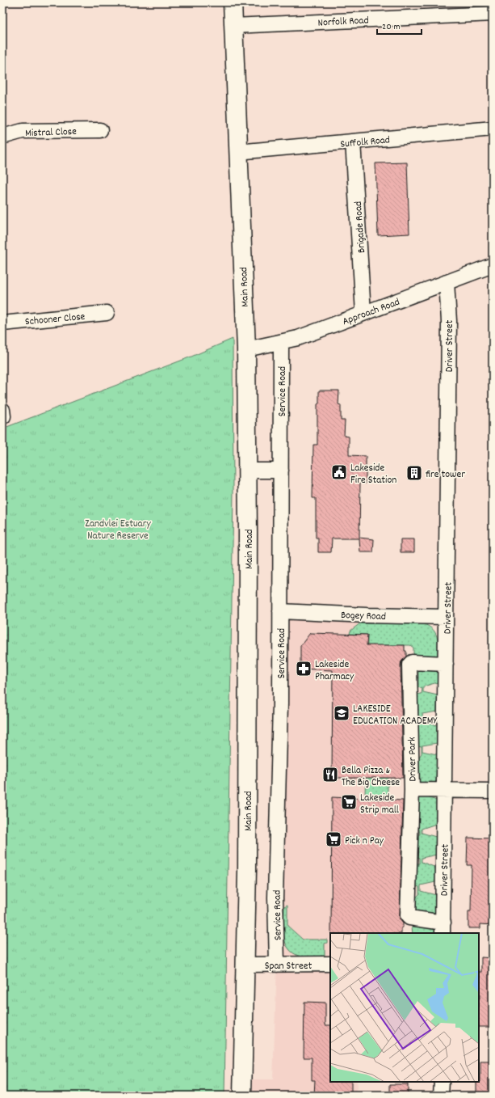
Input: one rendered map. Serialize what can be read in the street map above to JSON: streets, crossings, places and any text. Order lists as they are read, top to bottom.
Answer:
{
  "streets": {
    "main road": ["Main Road"],
    "street": [
      "Norfolk Road",
      "Mistral Close",
      "Suffolk Road",
      "Brigade Road",
      "Approach Road",
      "Schooner Close",
      "Driver Street",
      "Service Road",
      "Bogey Road",
      "Driver Park",
      "Span Street"
    ]
  },
  "crossings": [
    ["Norfolk Road", "Main Road"],
    ["Suffolk Road", "Brigade Road"],
    ["Suffolk Road", "Main Road"],
    ["Brigade Road", "Approach Road"],
    ["Main Road", "Approach Road"],
    ["Main Road", "Span Street"],
    ["Approach Road", "Driver Street"],
    ["Approach Road", "Service Road"],
    ["Driver Street", "Bogey Road"],
    ["Driver Street", "Driver Park"],
    ["Service Road", "Bogey Road"],
    ["Service Road", "Span Street"]
  ],
  "parks": ["Zandvlei Estuary Nature Reserve"],
  "places": {
    "public building": ["Lakeside Fire Station"],
    "building": ["fire tower"],
    "pharmacy": ["Lakeside Pharmacy"],
    "school or university": ["LAKESIDE EDUCATION ACADEMY"],
    "restaurant": ["Bella Pizza & The Big Cheese"],
    "supermarket": ["Lakeside Strip mall", "Pick n Pay"]
  },
  "scale_bar": "20 m"
}
